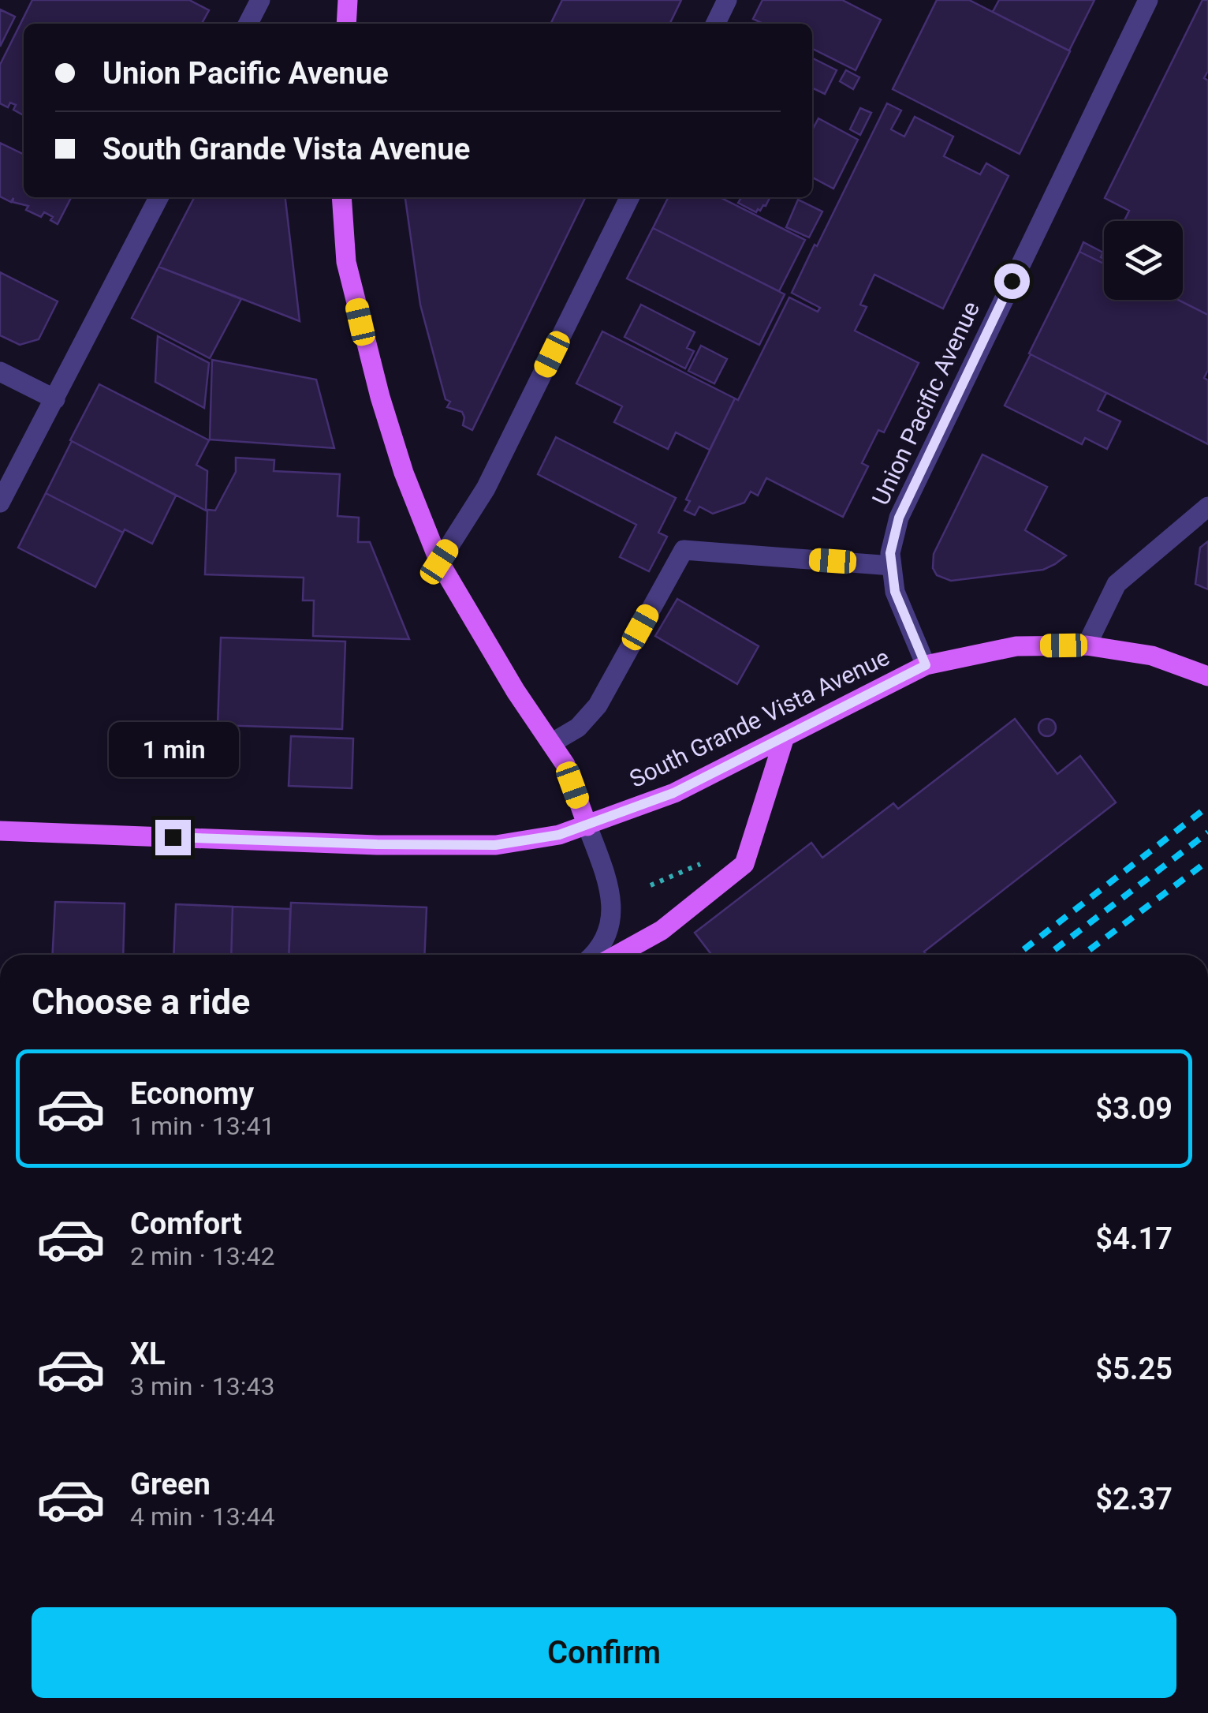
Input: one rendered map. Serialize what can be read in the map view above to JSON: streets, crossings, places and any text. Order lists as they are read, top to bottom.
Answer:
{
  "streets": {
    "main road": ["South Grande Vista Avenue"],
    "street": ["Union Pacific Avenue"]
  },
  "crossings": [
    ["Union Pacific Avenue", "South Grande Vista Avenue"]
  ],
  "page": {
    "banner": ["Union Pacific Avenue", "South Grande Vista Avenue"],
    "bubble": "1 min",
    "heading": "Choose a ride",
    "list": [
      {
        "name": "Economy",
        "note": "1 min · 13:41",
        "value": "$3.09"
      },
      {
        "name": "Comfort",
        "note": "2 min · 13:42",
        "value": "$4.17"
      },
      {
        "name": "XL",
        "note": "3 min · 13:43",
        "value": "$5.25"
      },
      {
        "name": "Green",
        "note": "4 min · 13:44",
        "value": "$2.37"
      }
    ],
    "buttons": "Confirm"
  }
}
